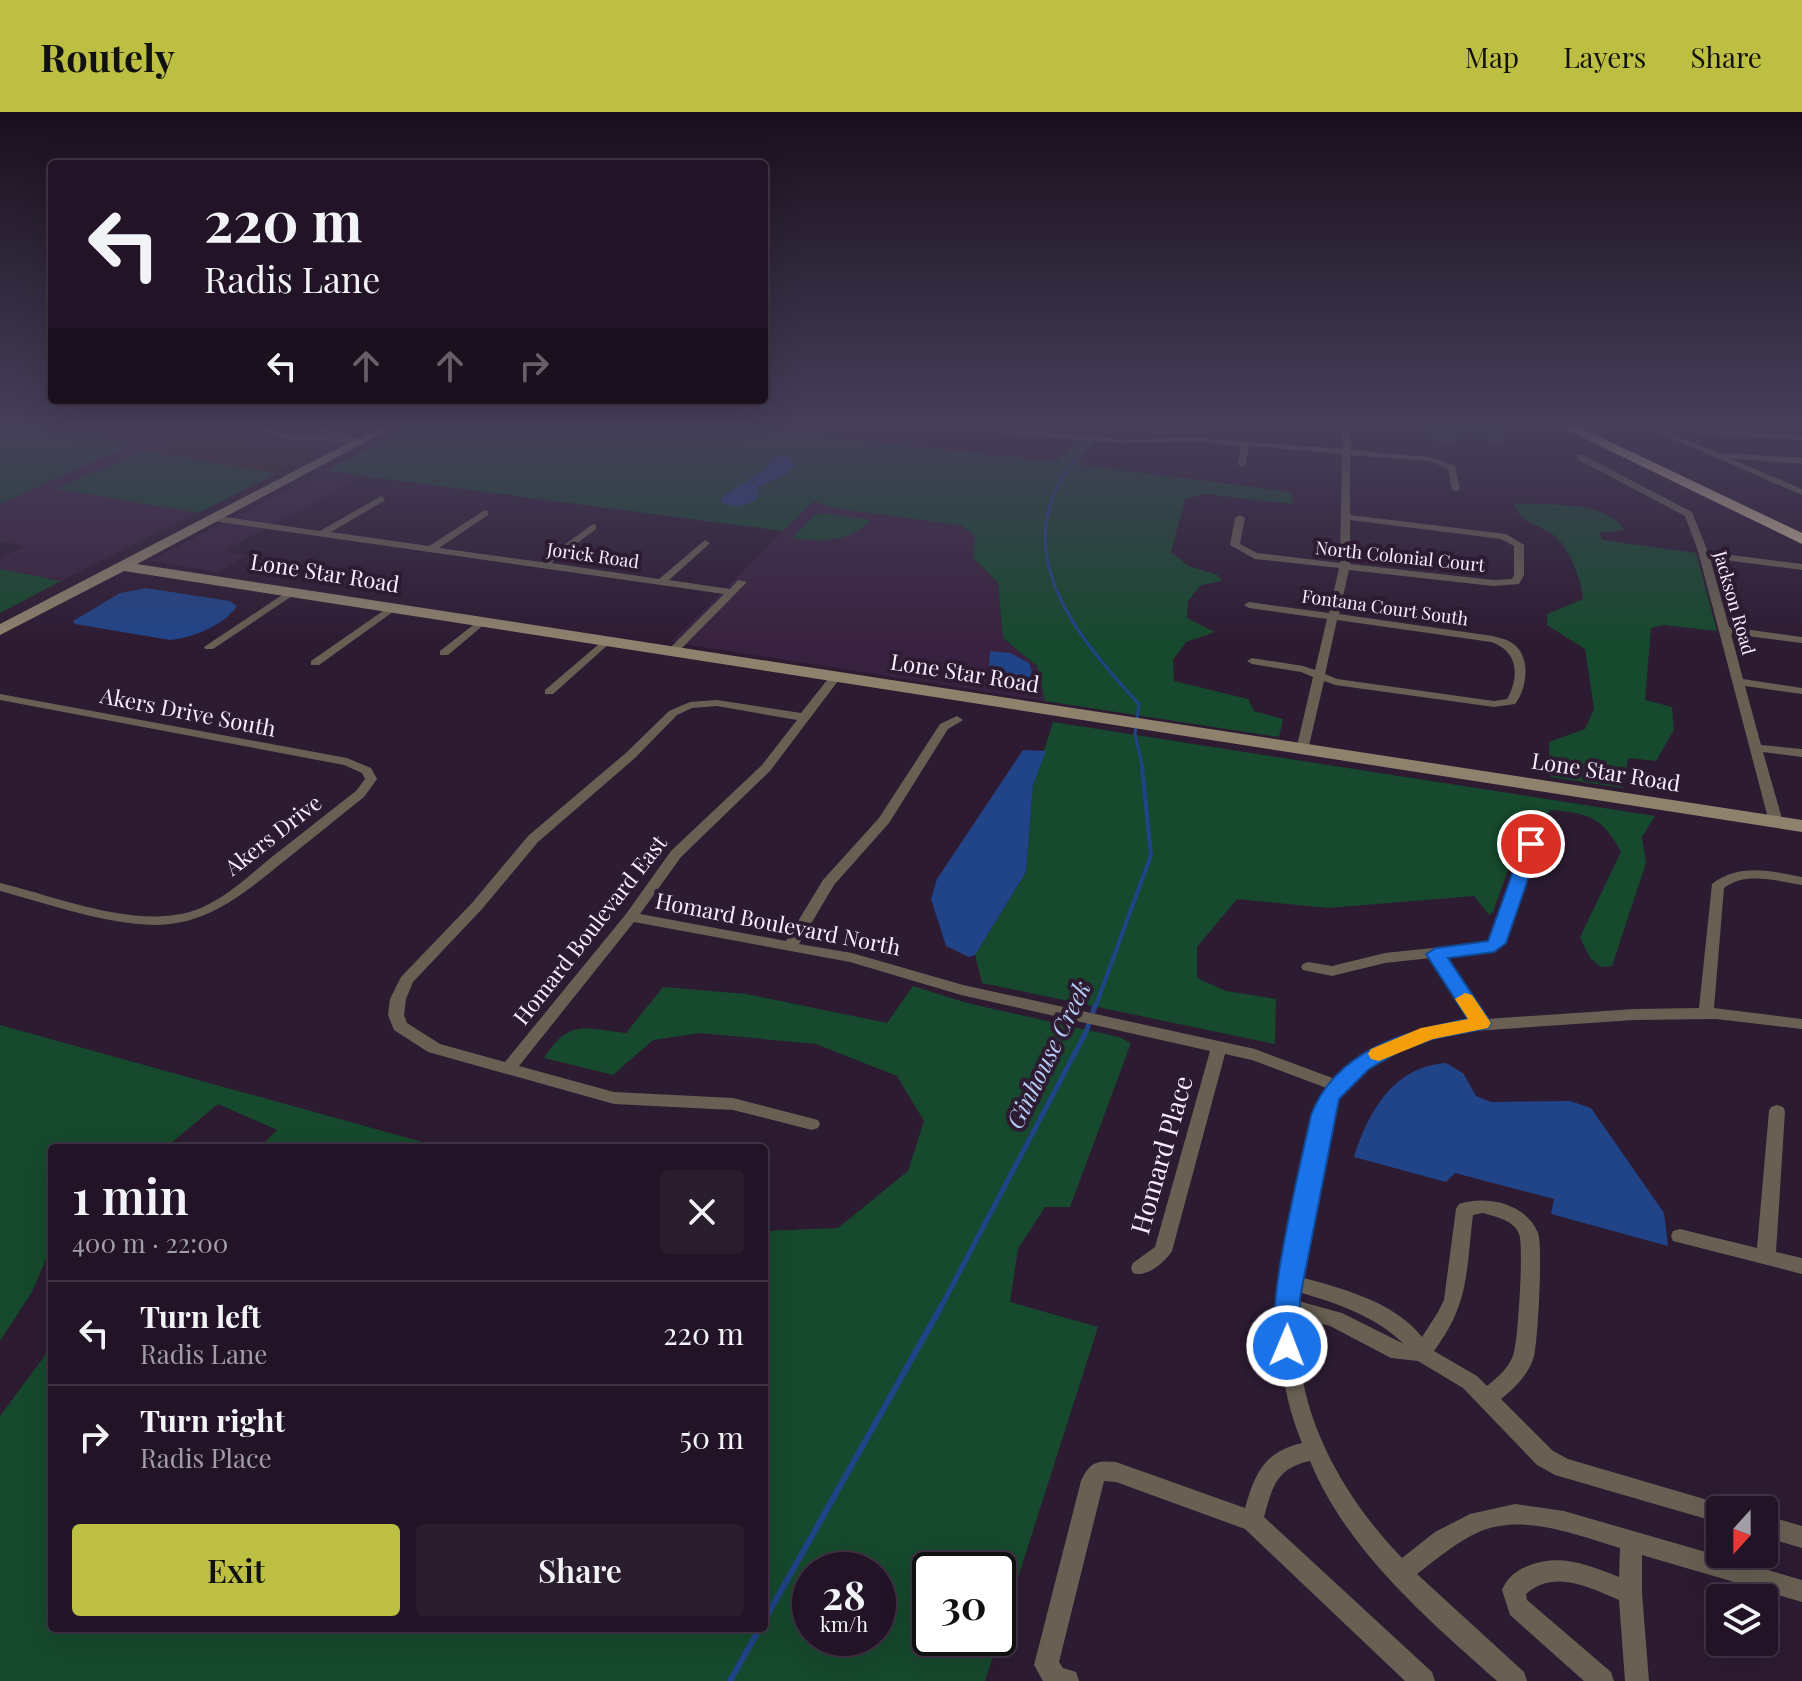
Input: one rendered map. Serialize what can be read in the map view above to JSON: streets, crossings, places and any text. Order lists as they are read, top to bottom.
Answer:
{
  "streets": {
    "street": [
      "Jorick Road",
      "North Colonial Court",
      "Lone Star Road",
      "Jackson Road",
      "Fontana Court South",
      "Akers Drive South",
      "Akers Drive",
      "Homard Boulevard North",
      "Homard Boulevard East",
      "Homard Place"
    ]
  },
  "crossings": [
    ["Lone Star Road", "Jackson Road"],
    ["Lone Star Road", "Homard Boulevard East"],
    ["Akers Drive South", "Akers Drive"],
    ["Homard Boulevard North", "Homard Boulevard East"],
    ["Homard Boulevard North", "Homard Place"]
  ],
  "water": ["Ginhouse Creek"],
  "north": "bottom",
  "page": {
    "header": "Routely",
    "nav": ["Map", "Layers", "Share"],
    "turn": ["220 m", "Radis Lane"],
    "heading": ["1 min", "400 m · 22:00"],
    "list": [
      {
        "name": "Turn left",
        "note": "Radis Lane",
        "value": "220 m"
      },
      {
        "name": "Turn right",
        "note": "Radis Place",
        "value": "50 m"
      }
    ],
    "buttons": ["Exit", "Share"],
    "speed": "28 km/h",
    "limit": "30"
  }
}
